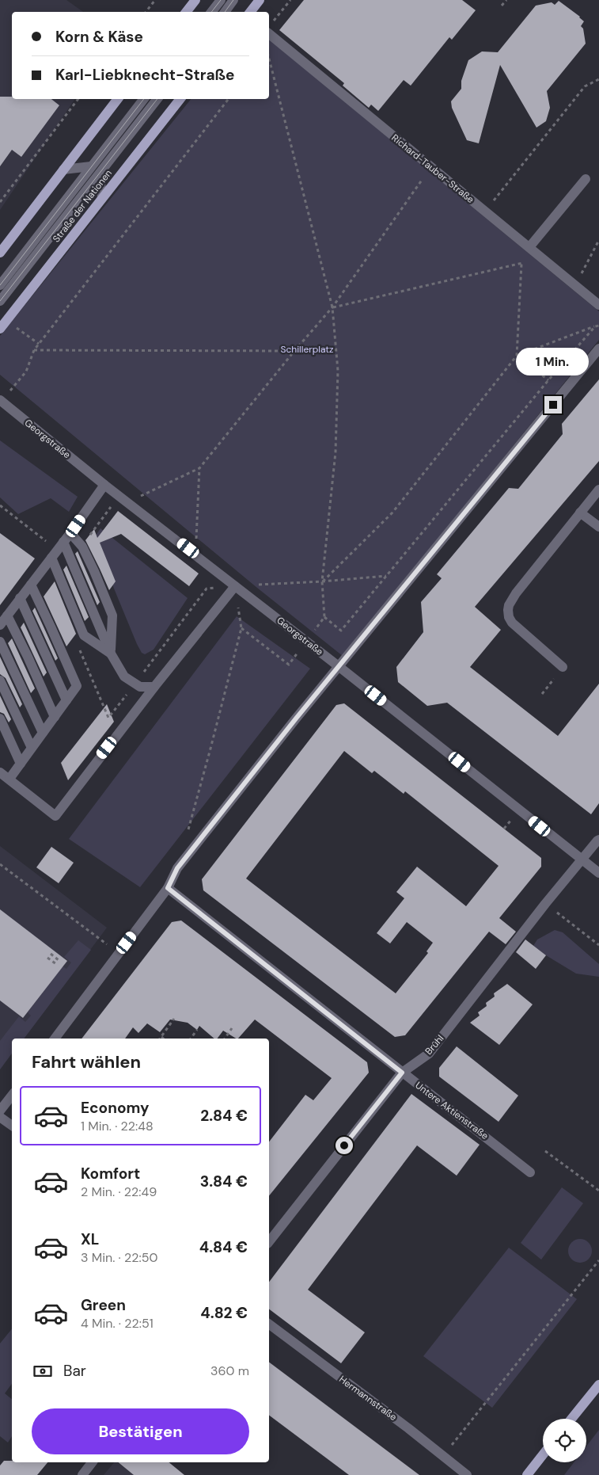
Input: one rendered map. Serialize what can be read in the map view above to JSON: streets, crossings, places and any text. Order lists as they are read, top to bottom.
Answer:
{
  "streets": {
    "main road": ["Straße der Nationen"],
    "street": [
      "Richard-Tauber-Straße",
      "Georgstraße",
      "Brühl",
      "Untere Aktienstraße",
      "Hermannstraße"
    ]
  },
  "crossings": [
    ["Georgstraße", "Brühl"],
    ["Brühl", "Untere Aktienstraße"]
  ],
  "parks": ["Schillerplatz"],
  "page": {
    "banner": ["Korn & Käse", "Karl-Liebknecht-Straße"],
    "bubble": "1 Min.",
    "heading": "Fahrt wählen",
    "list": [
      {
        "name": "Economy",
        "note": "1 Min. · 22:48",
        "value": "2.84 €"
      },
      {
        "name": "Komfort",
        "note": "2 Min. · 22:49",
        "value": "3.84 €"
      },
      {
        "name": "XL",
        "note": "3 Min. · 22:50",
        "value": "4.84 €"
      },
      {
        "name": "Green",
        "note": "4 Min. · 22:51",
        "value": "4.82 €"
      }
    ],
    "pay": ["Bar", "360 m"],
    "buttons": "Bestätigen"
  }
}
